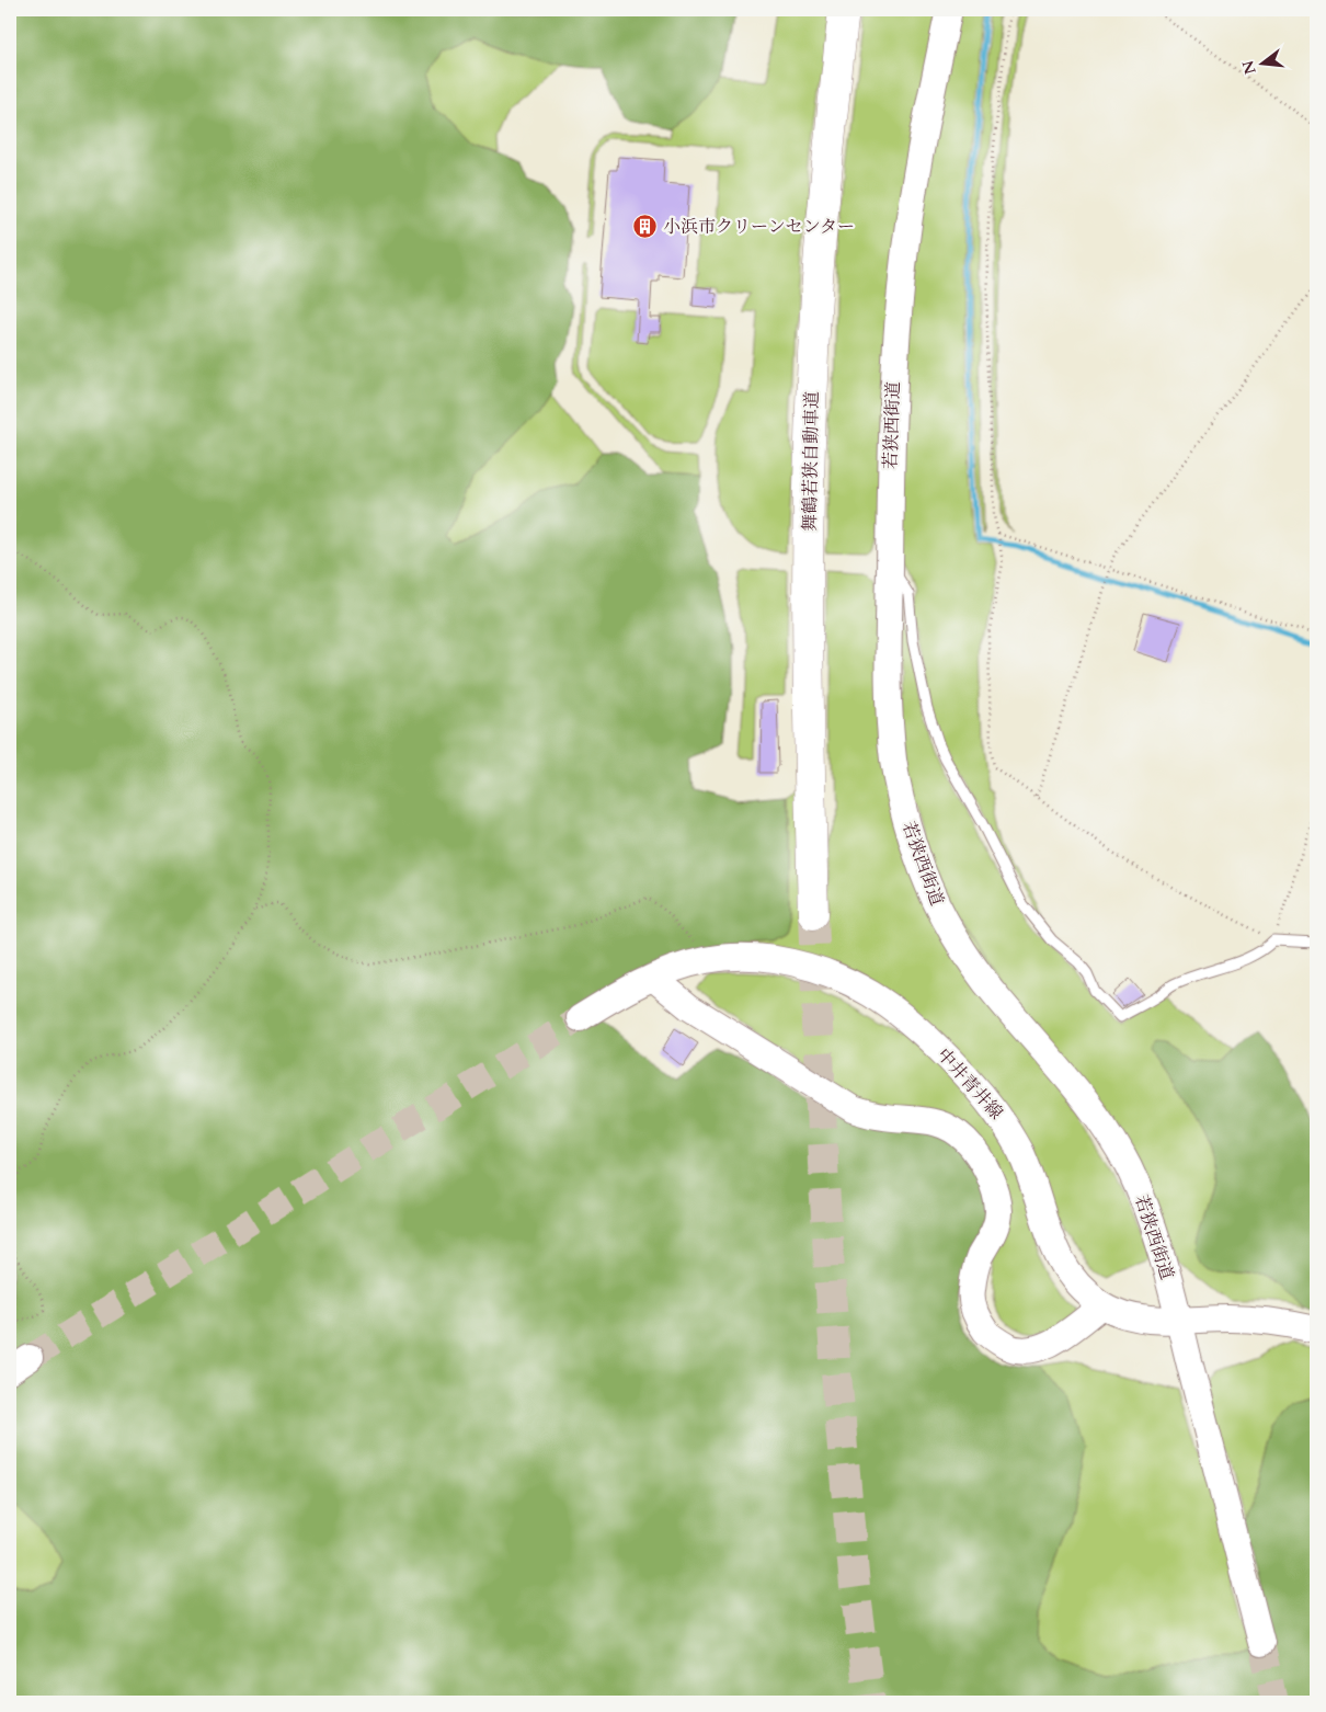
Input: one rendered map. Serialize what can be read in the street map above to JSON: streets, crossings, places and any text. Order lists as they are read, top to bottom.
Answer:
{
  "streets": {
    "highway": ["舞鶴若狭自動車道"],
    "street": ["若狭西街道", "中井青井線"]
  },
  "crossings": [
    ["若狭西街道", "中井青井線"]
  ],
  "places": {
    "building": ["小浜市クリーンセンター"]
  },
  "north": "left"
}
